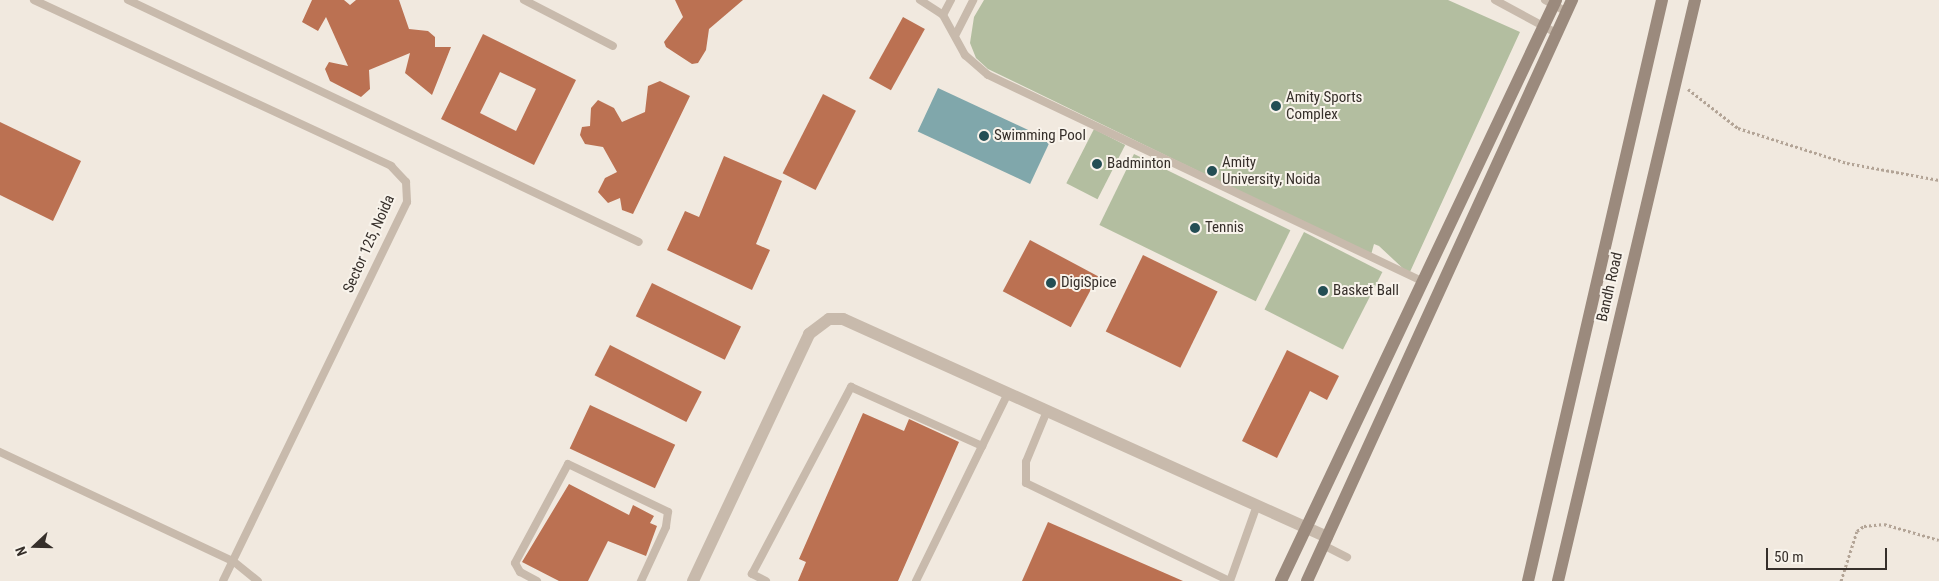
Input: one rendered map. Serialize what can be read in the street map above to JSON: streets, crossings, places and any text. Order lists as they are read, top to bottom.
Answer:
{
  "streets": {
    "street": ["Bandh Road"],
    "lane": ["Sector 125, Noida"]
  },
  "places": [
    "Amity Sports Complex",
    "Swimming Pool",
    "Badminton",
    "Amity University, Noida",
    "Tennis",
    "DigiSpice",
    "Basket Ball"
  ],
  "scale_bar": "50 m",
  "north": "left"
}
